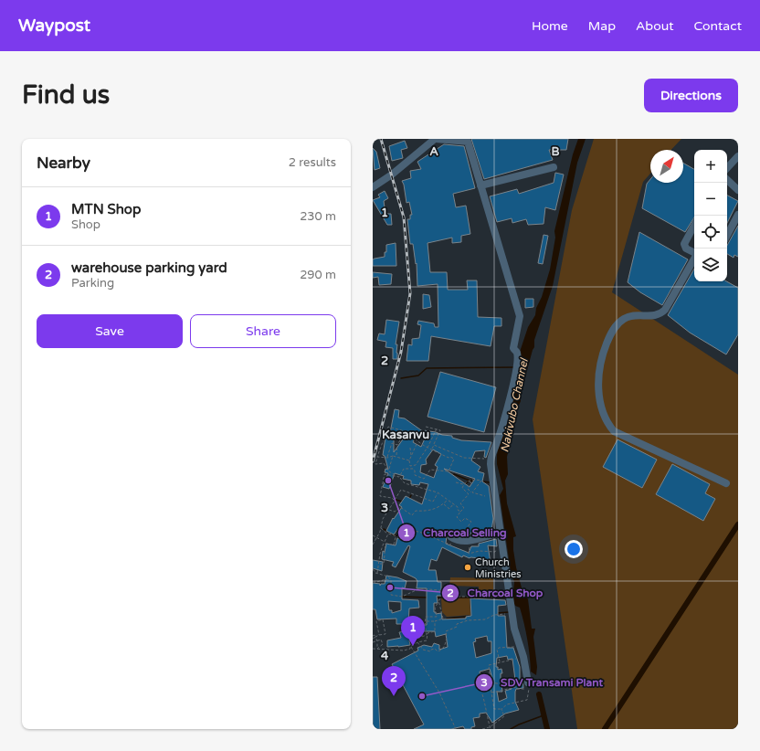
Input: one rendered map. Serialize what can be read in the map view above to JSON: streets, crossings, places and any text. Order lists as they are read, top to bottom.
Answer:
{
  "districts": ["Kasanvu"],
  "water": ["Nakivubo Channel"],
  "places": [
    "Charcoal Selling",
    "Church Ministries",
    "Charcoal Shop",
    "SDV Transami Plant"
  ],
  "north": "top right",
  "page": {
    "header": "Waypost",
    "nav": [
      "Home",
      "Map",
      "About",
      "Contact"
    ],
    "buttons": [
      "Directions",
      ["Save", "Share"]
    ],
    "title": "Find us",
    "heading": ["Nearby", "2 results"],
    "map_buttons": ["+", "−"],
    "list": [
      {
        "mark": "1",
        "name": "MTN Shop",
        "note": "Shop",
        "value": "230 m"
      },
      {
        "mark": "2",
        "name": "warehouse parking yard",
        "note": "Parking",
        "value": "290 m"
      }
    ],
    "pins": ["1", "2"]
  },
  "grid": {
    "columns": ["A", "B"],
    "rows": [
      "1",
      "2",
      "3",
      "4"
    ]
  }
}
